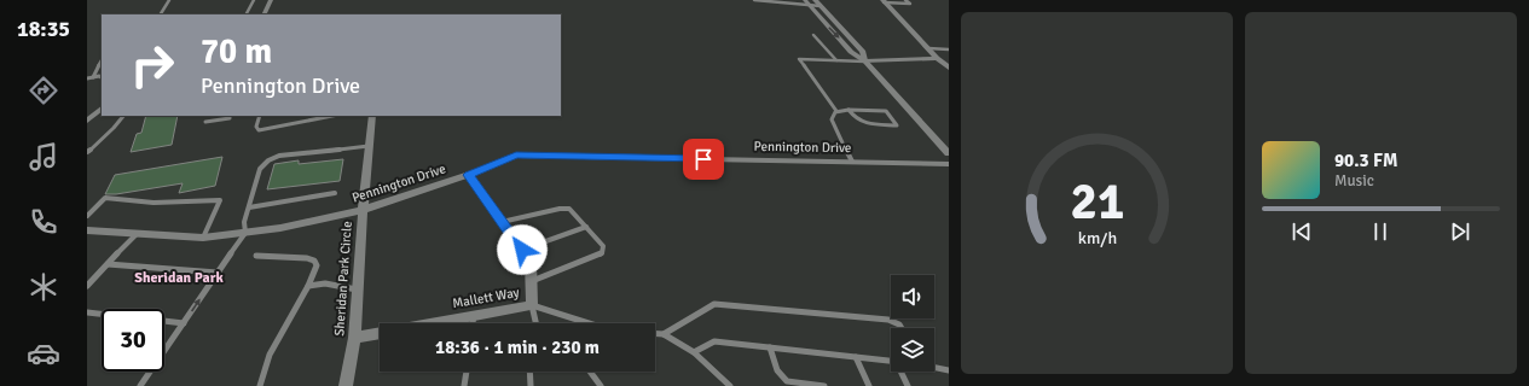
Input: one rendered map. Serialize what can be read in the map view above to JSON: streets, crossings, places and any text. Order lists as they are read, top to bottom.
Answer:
{
  "streets": {
    "street": ["Pennington Drive", "Sheridan Park Circle", "Mallett Way"]
  },
  "crossings": [
    ["Pennington Drive", "Sheridan Park Circle"],
    ["Pennington Drive", "Mallett Way"],
    ["Sheridan Park Circle", "Mallett Way"]
  ],
  "districts": ["Sheridan Park"],
  "page": {
    "tabs": "18:35",
    "turn": ["70 m", "Pennington Drive"],
    "song": ["90.3 FM", "Music"],
    "limit": "30",
    "trip": "18:36 · 1 min · 230 m",
    "gauge": ["21", "km/h"]
  }
}
